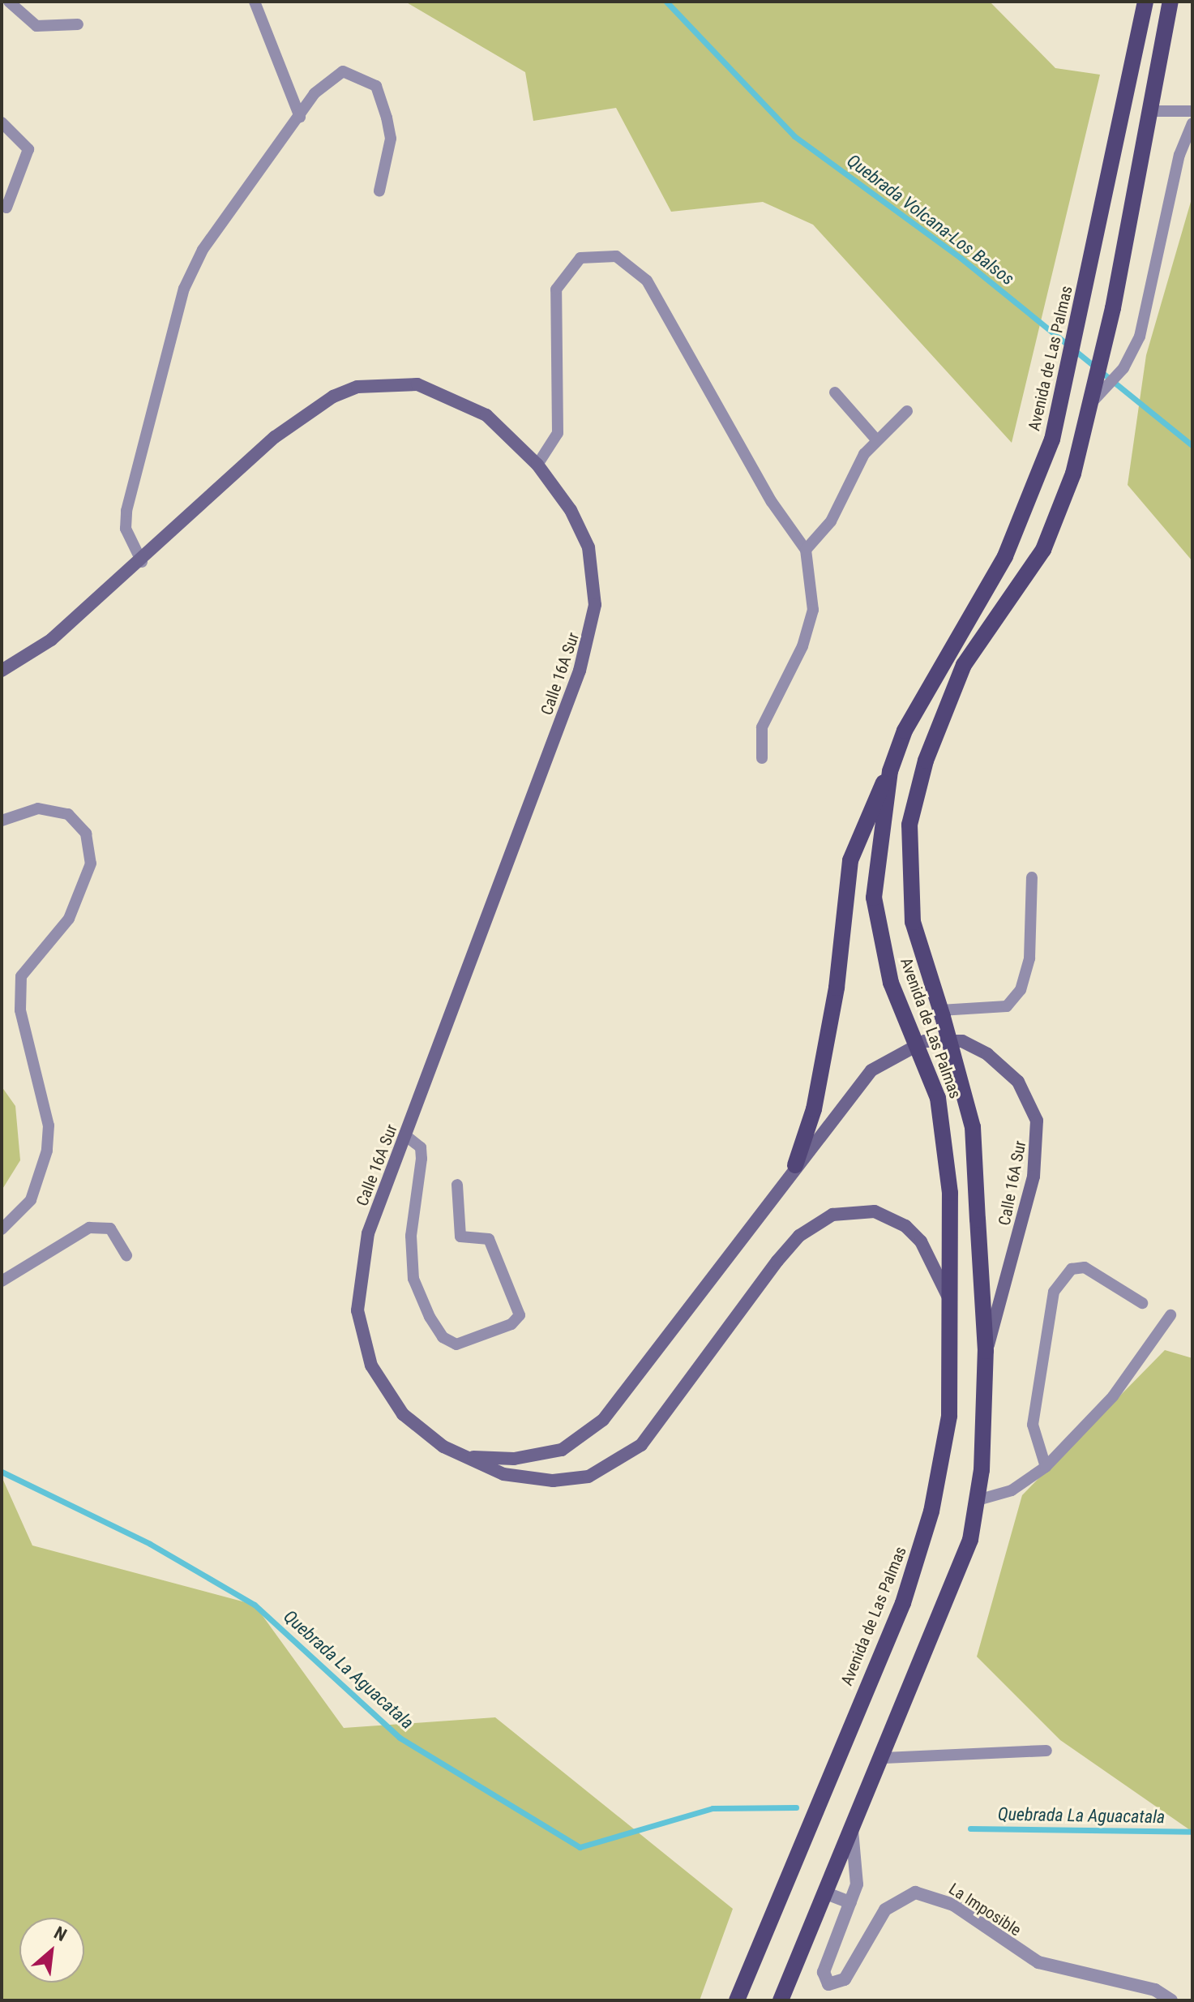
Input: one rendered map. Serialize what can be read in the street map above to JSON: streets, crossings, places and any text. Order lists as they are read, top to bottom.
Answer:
{
  "streets": {
    "main road": ["Avenida de Las Palmas", "Calle 16A Sur"],
    "street": ["La Imposible"]
  },
  "crossings": [
    ["Avenida de Las Palmas", "Calle 16A Sur"],
    ["Avenida de Las Palmas", "La Imposible"]
  ],
  "water": ["Quebrada Volcana-Los Balsos", "Quebrada La Aguacatala"],
  "north": "top right"
}
